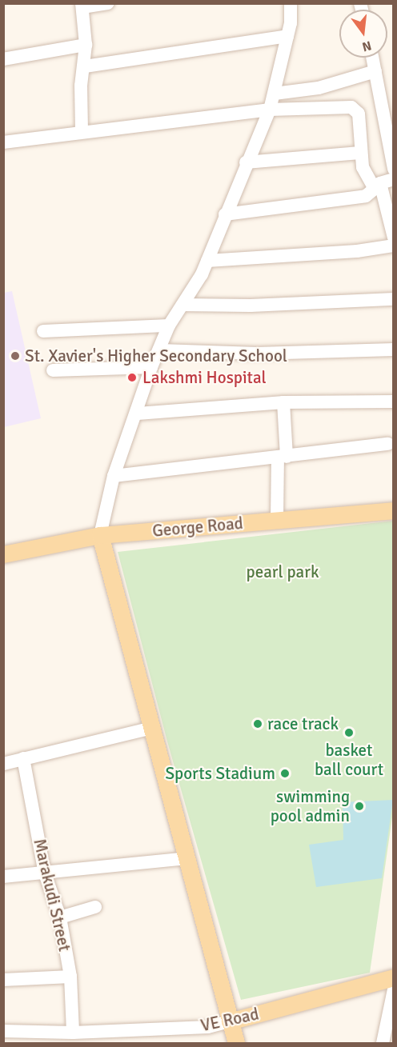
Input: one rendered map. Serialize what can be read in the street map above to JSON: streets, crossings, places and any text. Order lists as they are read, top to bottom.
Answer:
{
  "streets": {
    "main road": ["George Road", "VE Road"],
    "street": ["Marakudi Street"]
  },
  "crossings": [
    ["Marakudi Street", "VE Road"]
  ],
  "parks": ["pearl park"],
  "places": [
    "St. Xavier's Higher Secondary School",
    "Lakshmi Hospital",
    "race track",
    "basket ball court",
    "Sports Stadium",
    "swimming pool admin"
  ],
  "north": "bottom"
}
